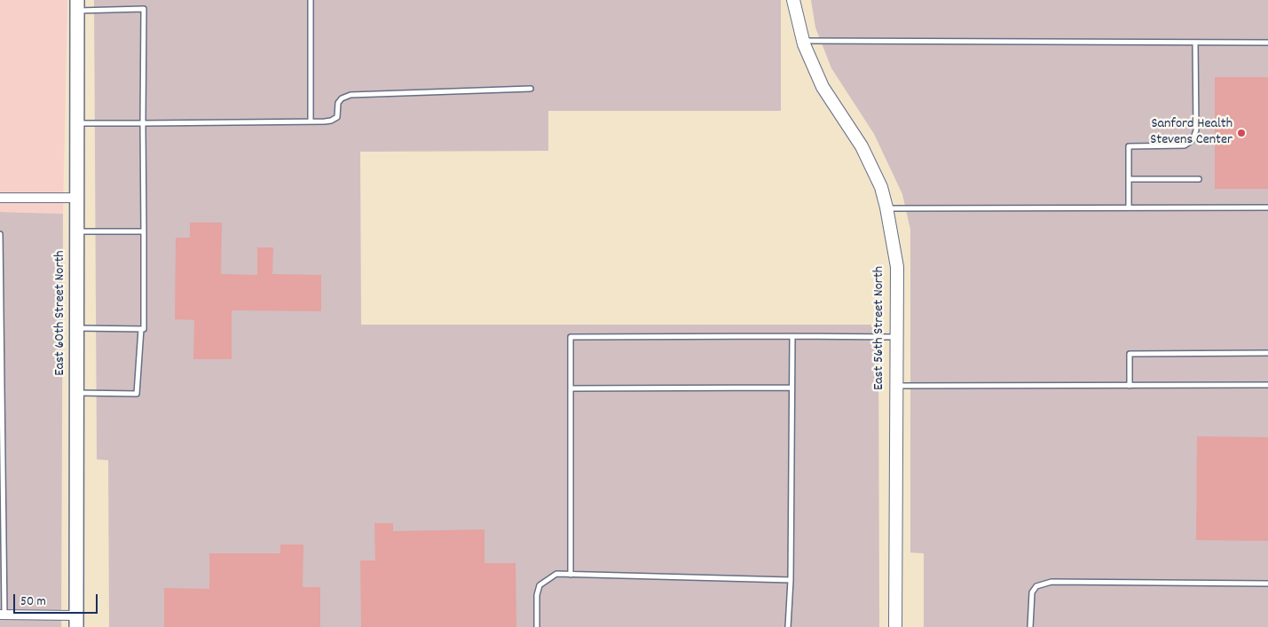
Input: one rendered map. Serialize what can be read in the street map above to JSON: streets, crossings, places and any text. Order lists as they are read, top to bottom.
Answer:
{
  "streets": {
    "main road": ["East 60th Street North"],
    "street": ["East 56th Street North"]
  },
  "places": ["Sanford Health Stevens Center"],
  "scale_bar": "50 m"
}
